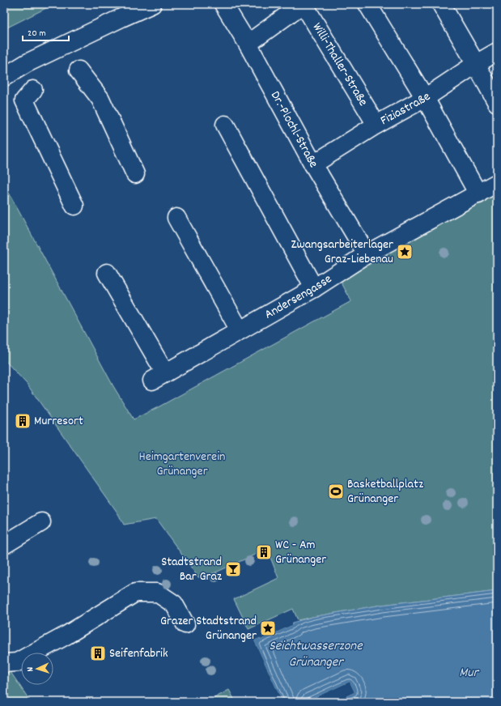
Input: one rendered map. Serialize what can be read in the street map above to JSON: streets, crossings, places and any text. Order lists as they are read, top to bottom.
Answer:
{
  "streets": {
    "street": [
      "Willi-Thaller-Straße",
      "Fiziastraße",
      "Dr.-Plochl-Straße",
      "Andersengasse"
    ]
  },
  "crossings": [
    ["Willi-Thaller-Straße", "Fiziastraße"],
    ["Willi-Thaller-Straße", "Dr.-Plochl-Straße"],
    ["Fiziastraße", "Dr.-Plochl-Straße"],
    ["Dr.-Plochl-Straße", "Andersengasse"]
  ],
  "water": ["Seichtwasserzone Grünanger", "Mur"],
  "parks": ["Heimgartenverein Grünanger"],
  "places": {
    "place": ["Zwangsarbeiterlager Graz-Liebenau", "Grazer Stadtstrand Grünanger"],
    "building": ["Murresort", "WC - Am Grünanger", "Seifenfabrik"],
    "sports": ["Basketballplatz Grünanger"],
    "bar": ["Stadtstrand Bar Graz"]
  },
  "scale_bar": "20 m",
  "north": "left"
}
